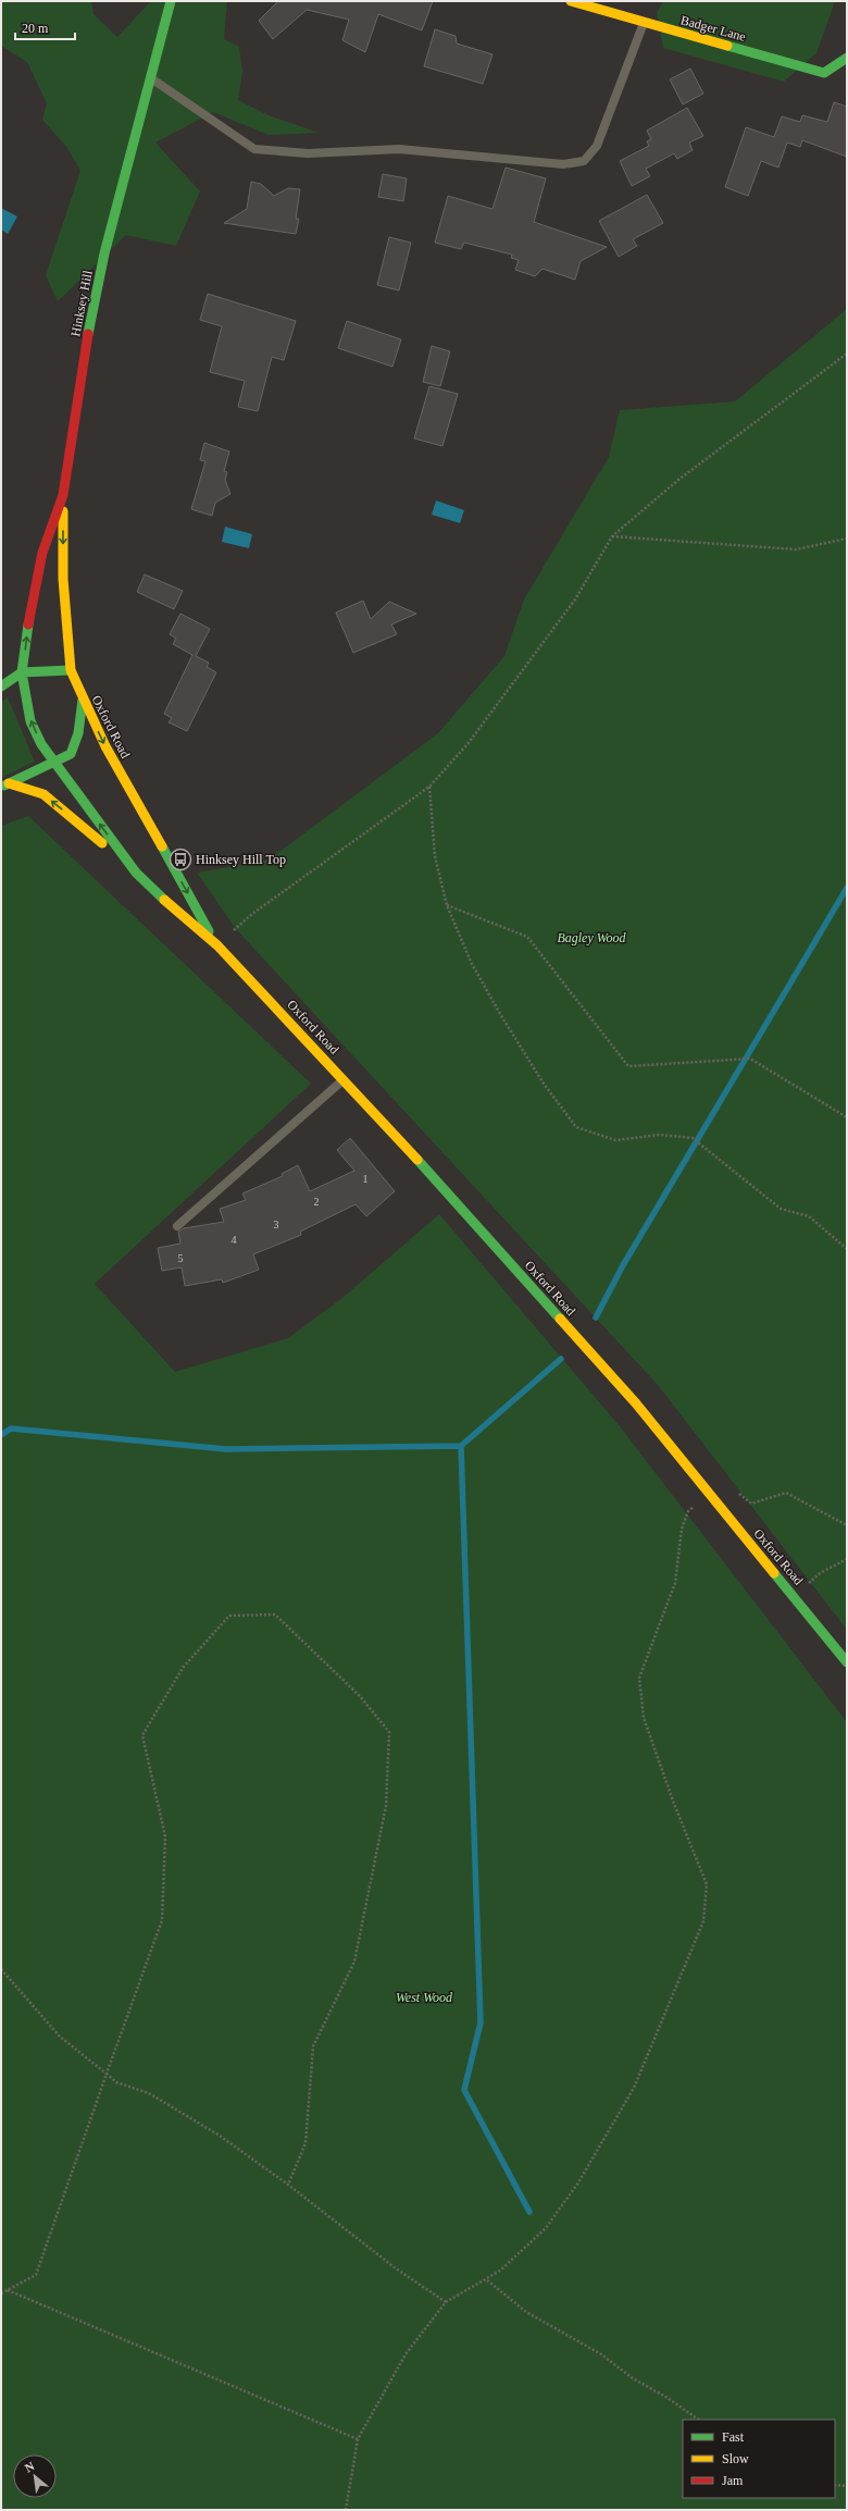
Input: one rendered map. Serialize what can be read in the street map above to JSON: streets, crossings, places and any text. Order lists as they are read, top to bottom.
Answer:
{
  "streets": {
    "street": ["Badger Lane", "Hinksey Hill", "Oxford Road"]
  },
  "crossings": [
    ["Hinksey Hill", "Oxford Road"]
  ],
  "parks": ["Bagley Wood", "West Wood"],
  "places": {
    "bus stop": ["Hinksey Hill Top"]
  },
  "house_numbers": [
    "1",
    "2",
    "3",
    "4",
    "5"
  ],
  "legend": ["Fast", "Slow", "Jam"],
  "scale_bar": "20 m",
  "north": "top left"
}
